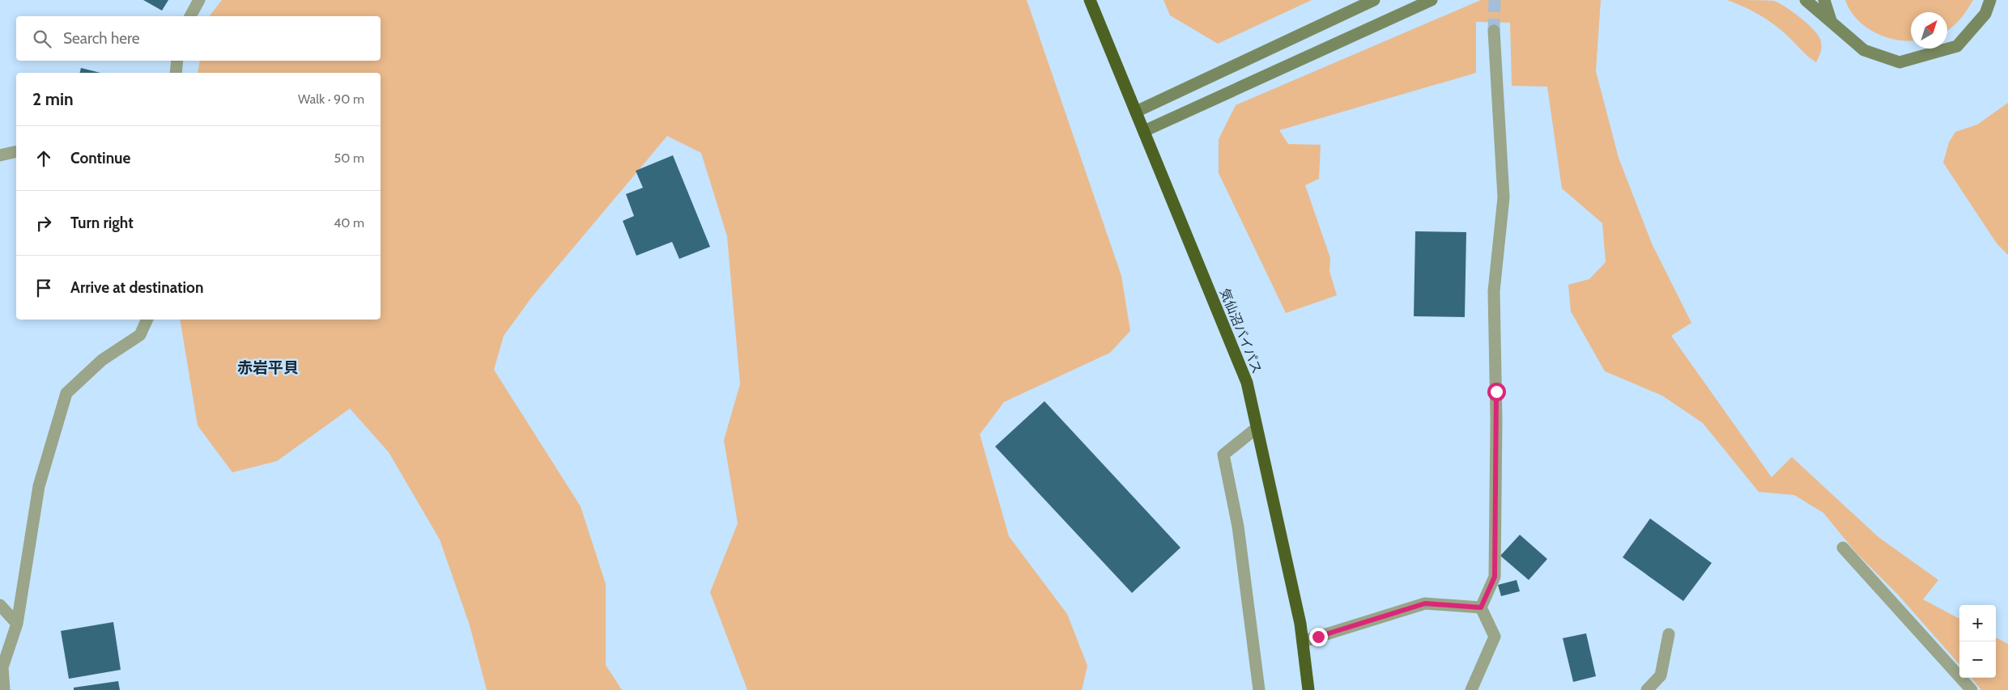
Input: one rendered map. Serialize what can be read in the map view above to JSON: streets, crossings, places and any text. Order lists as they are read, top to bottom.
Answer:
{
  "streets": {
    "highway": ["気仙沼バイパス"]
  },
  "districts": ["赤岩平貝"],
  "north": "top right",
  "page": {
    "search": "Search here",
    "heading": ["2 min", "Walk · 90 m"],
    "list": [
      ["Continue", "50 m"],
      ["Turn right", "40 m"],
      "Arrive at destination"
    ],
    "map_buttons": ["+", "−"]
  }
}
